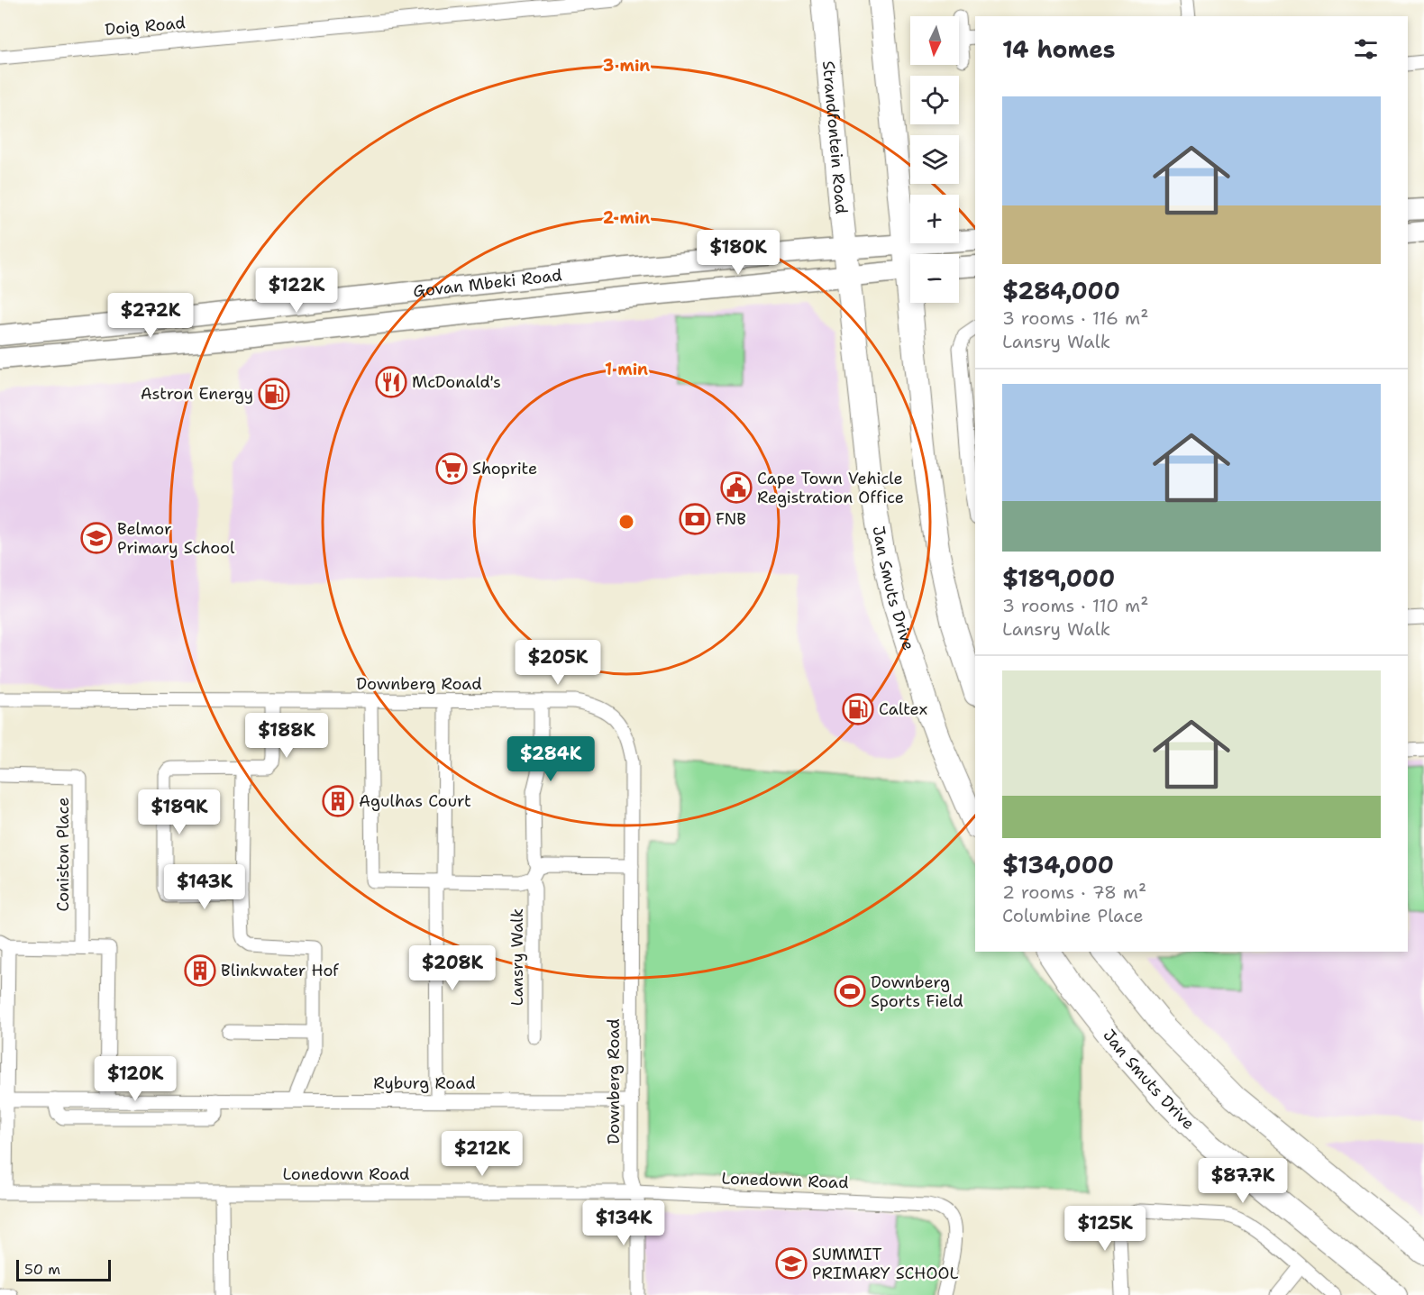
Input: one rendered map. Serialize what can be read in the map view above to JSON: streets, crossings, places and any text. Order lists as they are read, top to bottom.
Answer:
{
  "streets": {
    "main road": ["Strandfontein Road", "Govan Mbeki Road", "Jan Smuts Drive"],
    "street": [
      "Doig Road",
      "Downberg Road",
      "Coniston Place",
      "Lansry Walk",
      "Ryburg Road",
      "Lonedown Road"
    ]
  },
  "crossings": [
    ["Strandfontein Road", "Govan Mbeki Road"],
    ["Strandfontein Road", "Jan Smuts Drive"],
    ["Govan Mbeki Road", "Jan Smuts Drive"],
    ["Downberg Road", "Lansry Walk"],
    ["Downberg Road", "Ryburg Road"],
    ["Downberg Road", "Lonedown Road"]
  ],
  "places": {
    "restaurant": ["McDonald's"],
    "fuel station": ["Astron Energy", "Caltex"],
    "supermarket": ["Shoprite"],
    "public building": ["Cape Town Vehicle Registration Office"],
    "bank": ["FNB"],
    "school or university": ["Belmor Primary School", "SUMMIT PRIMARY SCHOOL"],
    "building": ["Agulhas Court", "Blinkwater Hof"],
    "sports": ["Downberg Sports Field"]
  },
  "scale_bar": "50 m",
  "north": "bottom",
  "page": {
    "map_buttons": ["+", "−"],
    "heading": "14 homes",
    "list": [
      {
        "name": "$284,000",
        "note": "3 rooms · 116 m² · Lansry Walk"
      },
      {
        "name": "$189,000",
        "note": "3 rooms · 110 m² · Lansry Walk"
      },
      {
        "name": "$134,000",
        "note": "2 rooms · 78 m² · Columbine Place"
      }
    ],
    "price": [
      "$180K",
      "$122K",
      "$272K",
      "$205K",
      "$188K",
      "$284K",
      "$189K",
      "$143K",
      "$208K",
      "$120K",
      "$212K",
      "$87.7K",
      "$134K",
      "$125K"
    ],
    "scale": "50 m"
  },
  "rings": ["3 min", "2 min", "1 min"]
}
